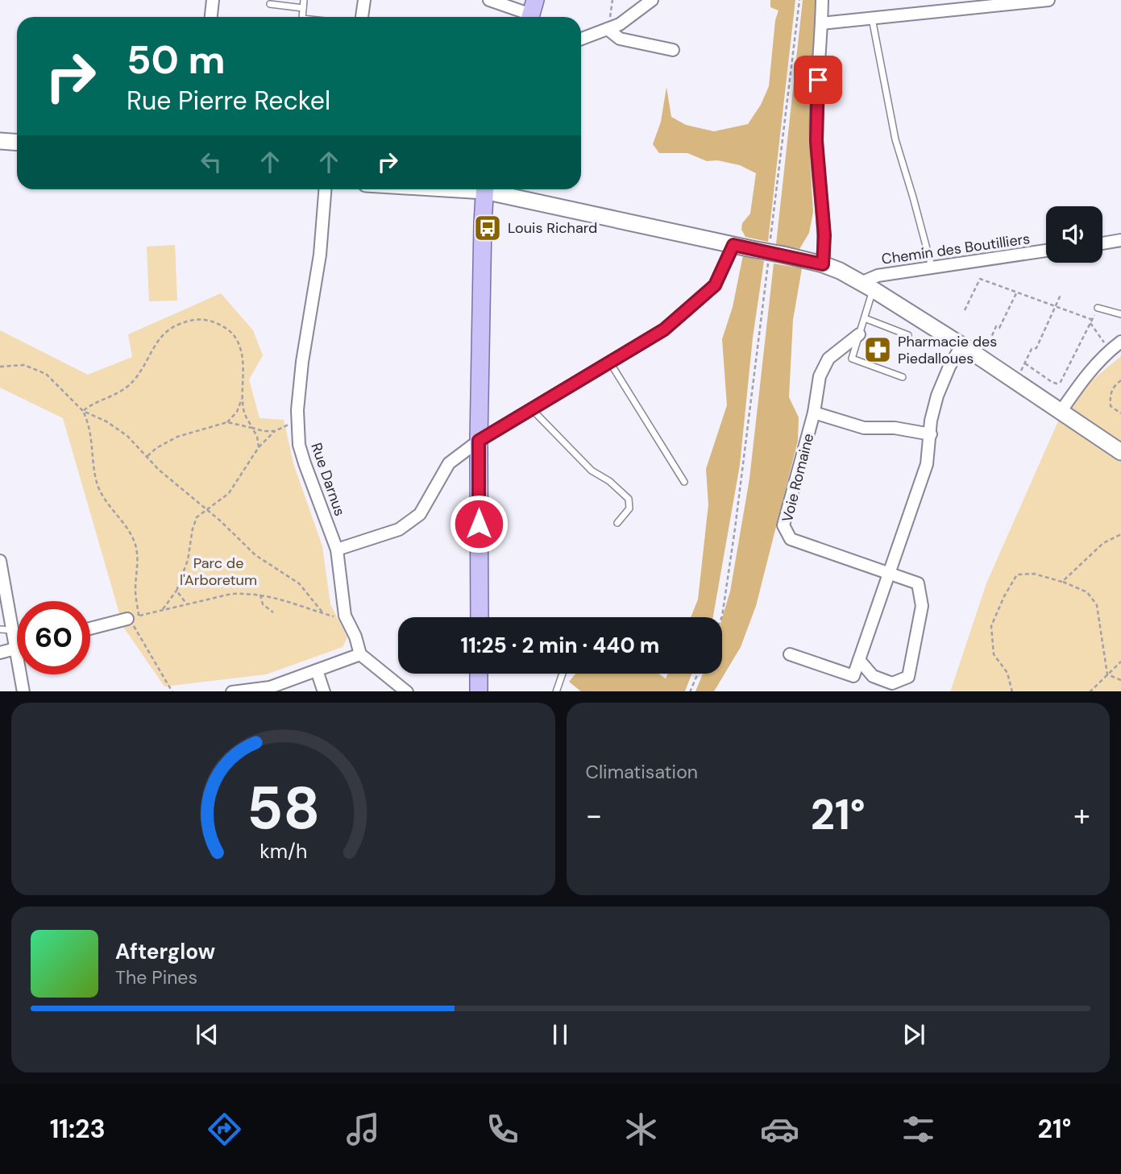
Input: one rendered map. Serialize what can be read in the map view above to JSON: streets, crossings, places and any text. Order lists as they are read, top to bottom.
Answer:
{
  "streets": {
    "street": ["Chemin des Boutilliers", "Voie Romaine", "Rue Darnus"]
  },
  "parks": ["Parc de l'Arboretum"],
  "places": {
    "bus stop": ["Louis Richard"],
    "pharmacy": ["Pharmacie des Piedalloues"]
  },
  "page": {
    "turn": ["50 m", "Rue Pierre Reckel"],
    "limit": "60",
    "trip": "11:25 · 2 min · 440 m",
    "tile": "Climatisation",
    "heat": ["−", "21°", "+"],
    "song": ["Afterglow", "The Pines"],
    "tabs": ["11:23", "21°"],
    "gauge": ["58", "km/h"]
  }
}
